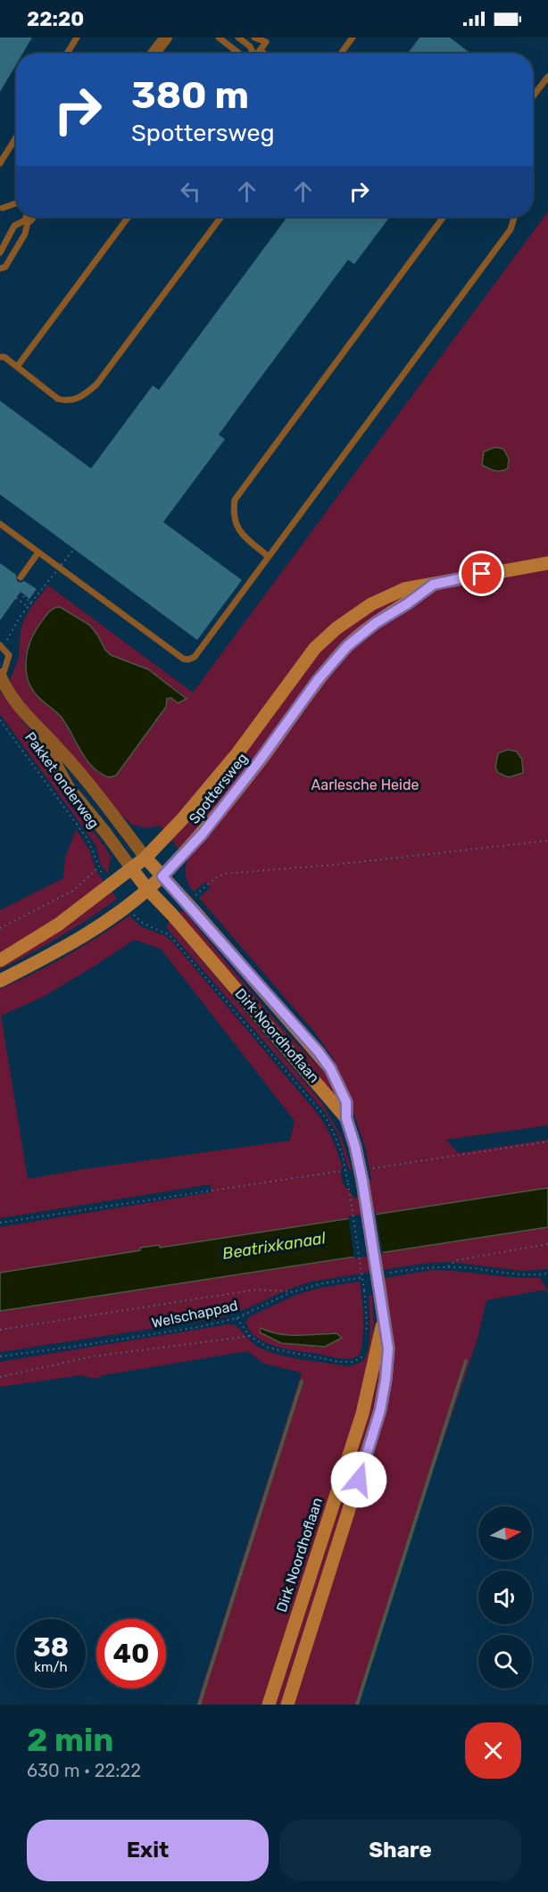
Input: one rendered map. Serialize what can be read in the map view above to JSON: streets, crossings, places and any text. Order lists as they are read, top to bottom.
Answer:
{
  "streets": {
    "street": ["Pakket onderweg", "Spottersweg", "Dirk Noordhoflaan"],
    "path": ["Welschappad"]
  },
  "crossings": [
    ["Pakket onderweg", "Spottersweg"],
    ["Pakket onderweg", "Dirk Noordhoflaan"],
    ["Spottersweg", "Dirk Noordhoflaan"]
  ],
  "water": ["Beatrixkanaal"],
  "parks": ["Aarlesche Heide"],
  "north": "right",
  "page": {
    "status": "22:20",
    "turn": ["380 m", "Spottersweg"],
    "speed": "38 km/h",
    "limit": "40",
    "heading": ["2 min", "630 m · 22:22"],
    "buttons": ["Exit", "Share"]
  }
}
